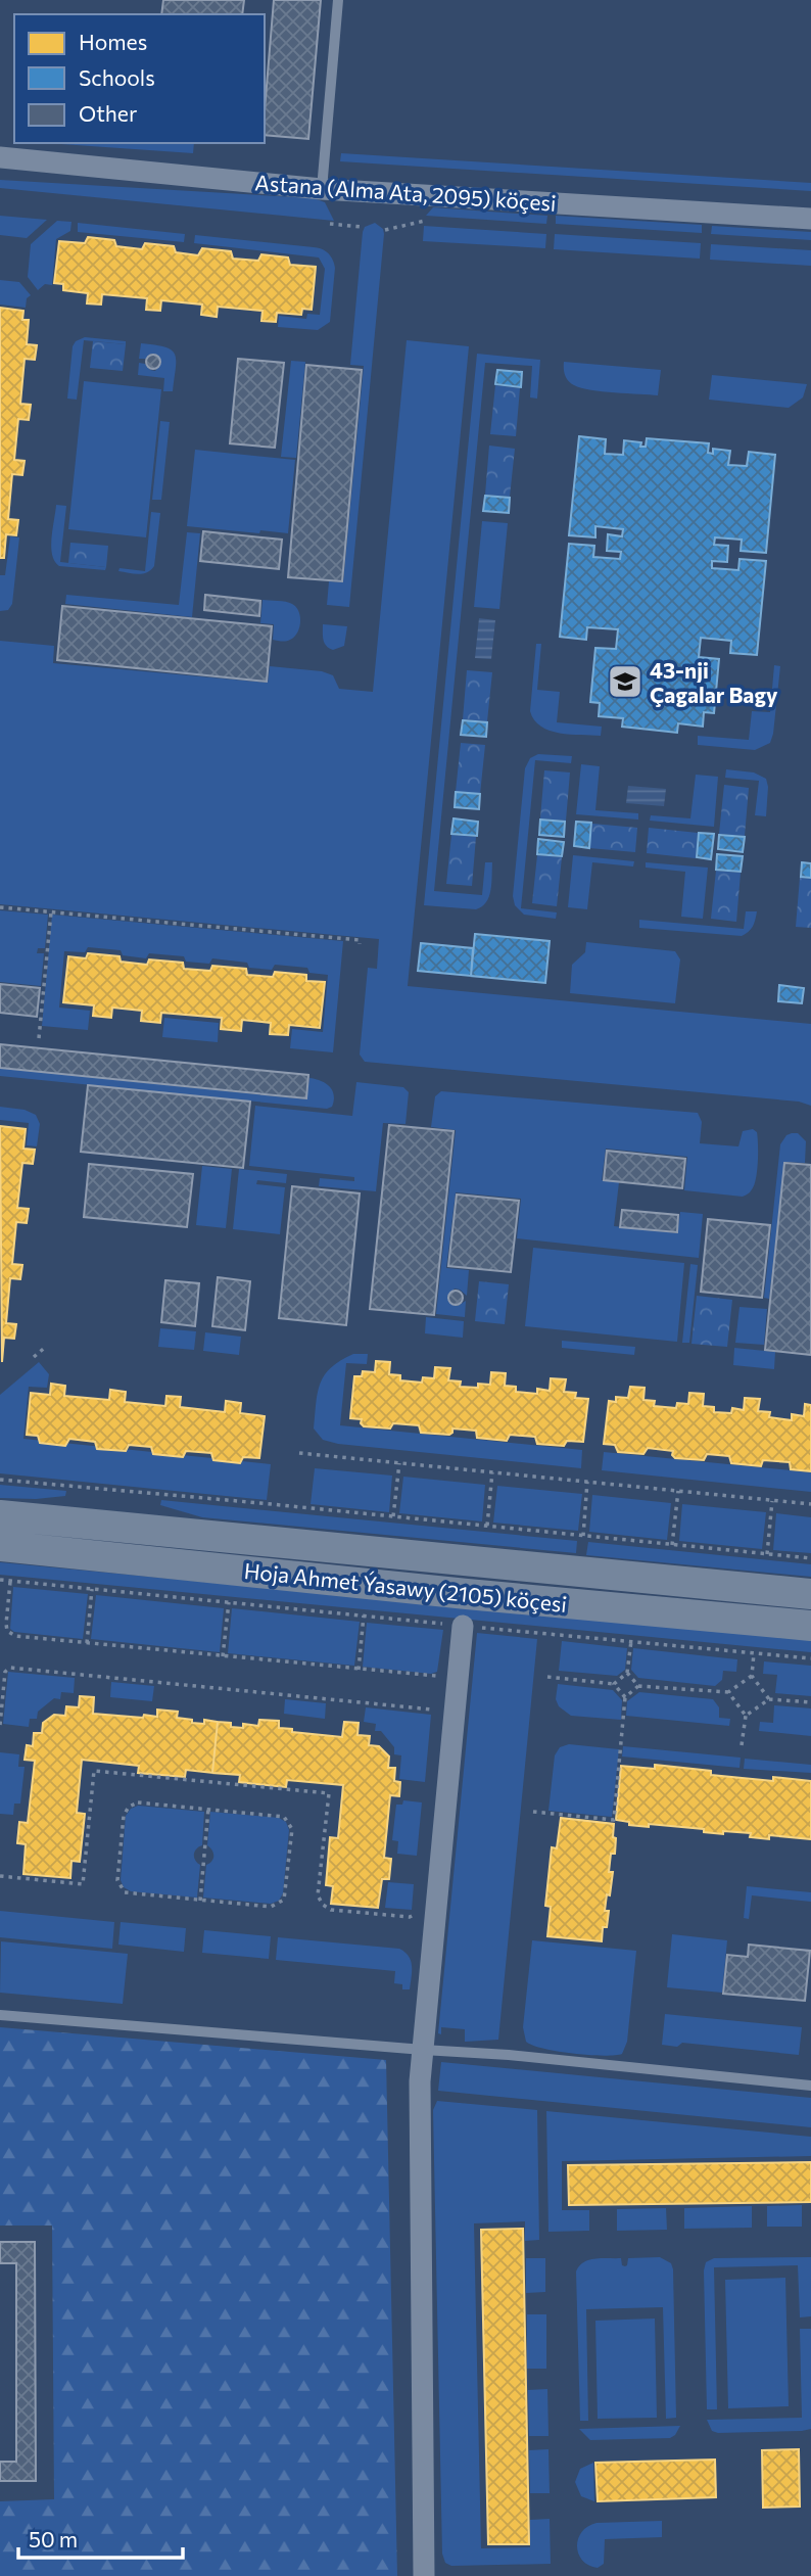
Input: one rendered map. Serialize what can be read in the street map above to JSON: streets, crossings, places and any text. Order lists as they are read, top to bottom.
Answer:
{
  "streets": {
    "main road": ["Hoja Ahmet Ýasawy (2105) köçesi"],
    "street": ["Astana (Alma Ata, 2095) köçesi"]
  },
  "places": {
    "school or university": ["43-nji Çagalar Bagy"]
  },
  "legend": ["Homes", "Schools", "Other"],
  "scale_bar": "50 m"
}
